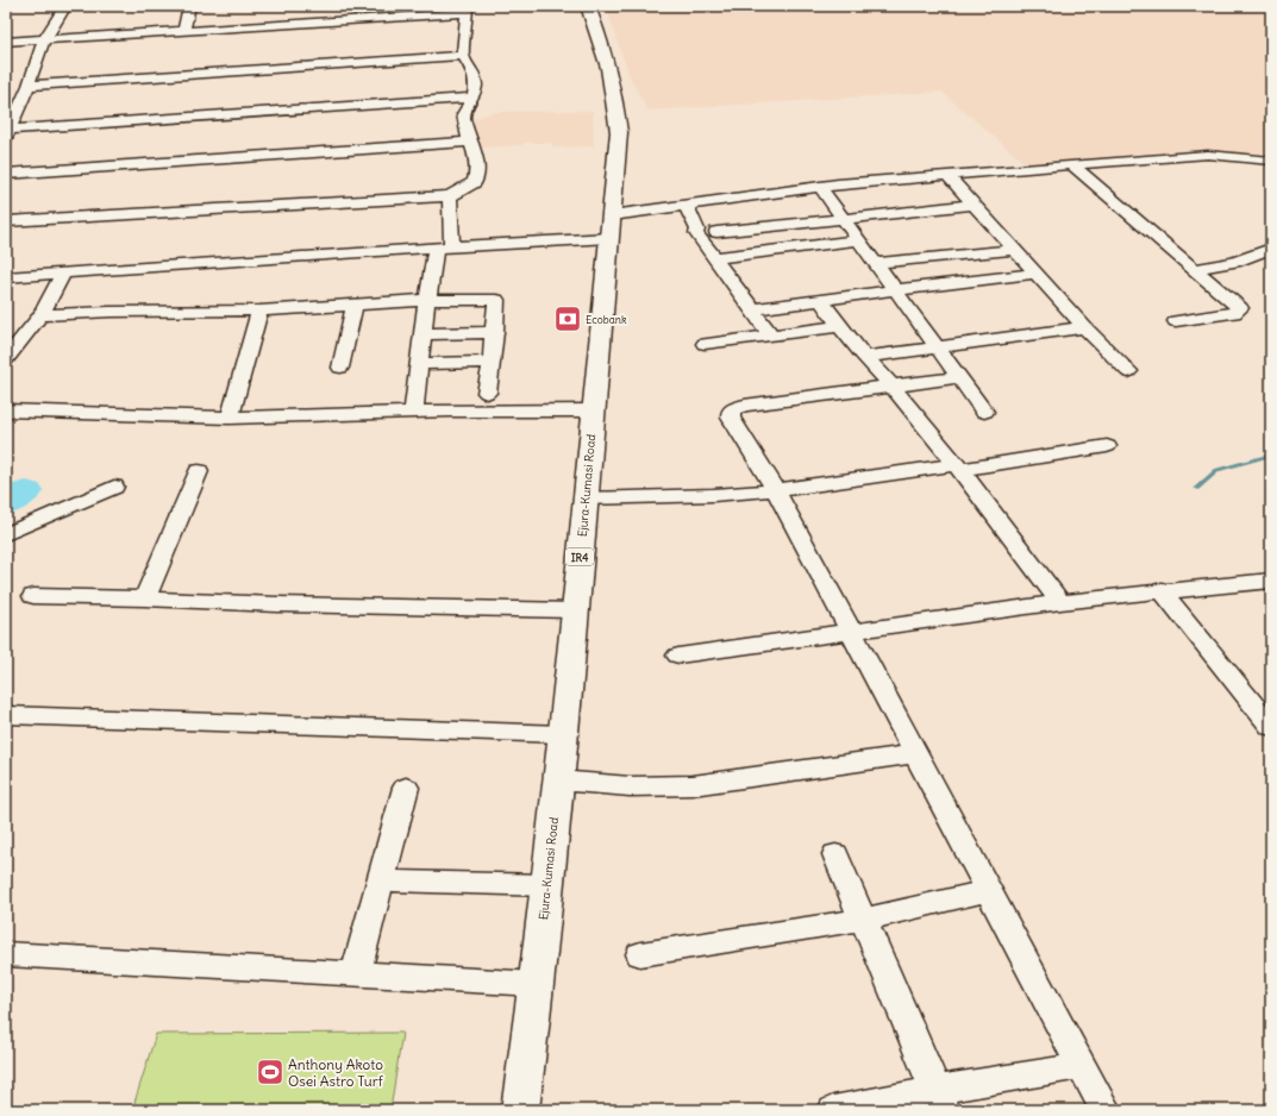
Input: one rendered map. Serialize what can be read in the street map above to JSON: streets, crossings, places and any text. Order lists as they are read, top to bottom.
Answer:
{
  "streets": {
    "main road": ["Ejura-Kumasi Road", "IR4"]
  },
  "places": {
    "bank": ["Ecobank"],
    "sports": ["Anthony Akoto Osei Astro Turf"]
  }
}
